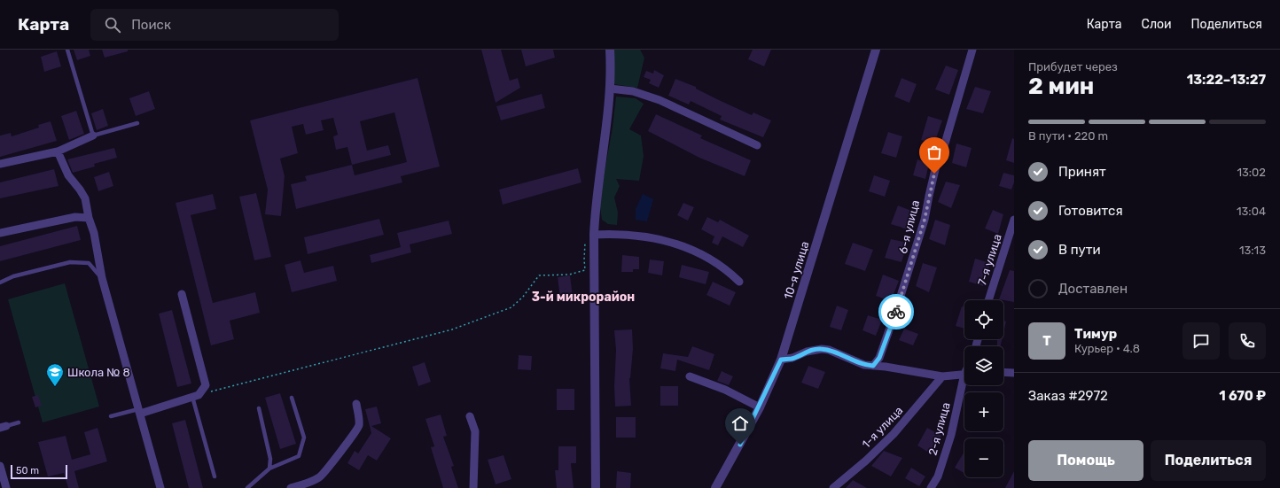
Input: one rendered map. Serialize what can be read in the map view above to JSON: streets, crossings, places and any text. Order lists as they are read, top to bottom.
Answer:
{
  "streets": {
    "street": [
      "6-я улица",
      "7-я улица",
      "10-я улица",
      "1-я улица",
      "2-я улица"
    ]
  },
  "districts": ["3-й микрорайон"],
  "places": {
    "school or university": ["Школа № 8"]
  },
  "scale_bar": "50 m",
  "page": {
    "header": "Карта",
    "search": "Поиск",
    "nav": ["Карта", "Слои", "Поделиться"],
    "heading": ["2 мин", "Прибудет через", "13:22–13:27"],
    "panel": [
      "Тимур",
      "Курьер · 4.8",
      "Заказ #2972",
      "1 670 ₽"
    ],
    "bar": "В пути · 220 m",
    "list": [
      ["Принят", "13:02"],
      ["Готовится", "13:04"],
      ["В пути", "13:13"],
      "Доставлен"
    ],
    "map_buttons": ["+", "−"],
    "round": "Т",
    "buttons": ["Помощь", "Поделиться"],
    "scale": "50 m"
  }
}
